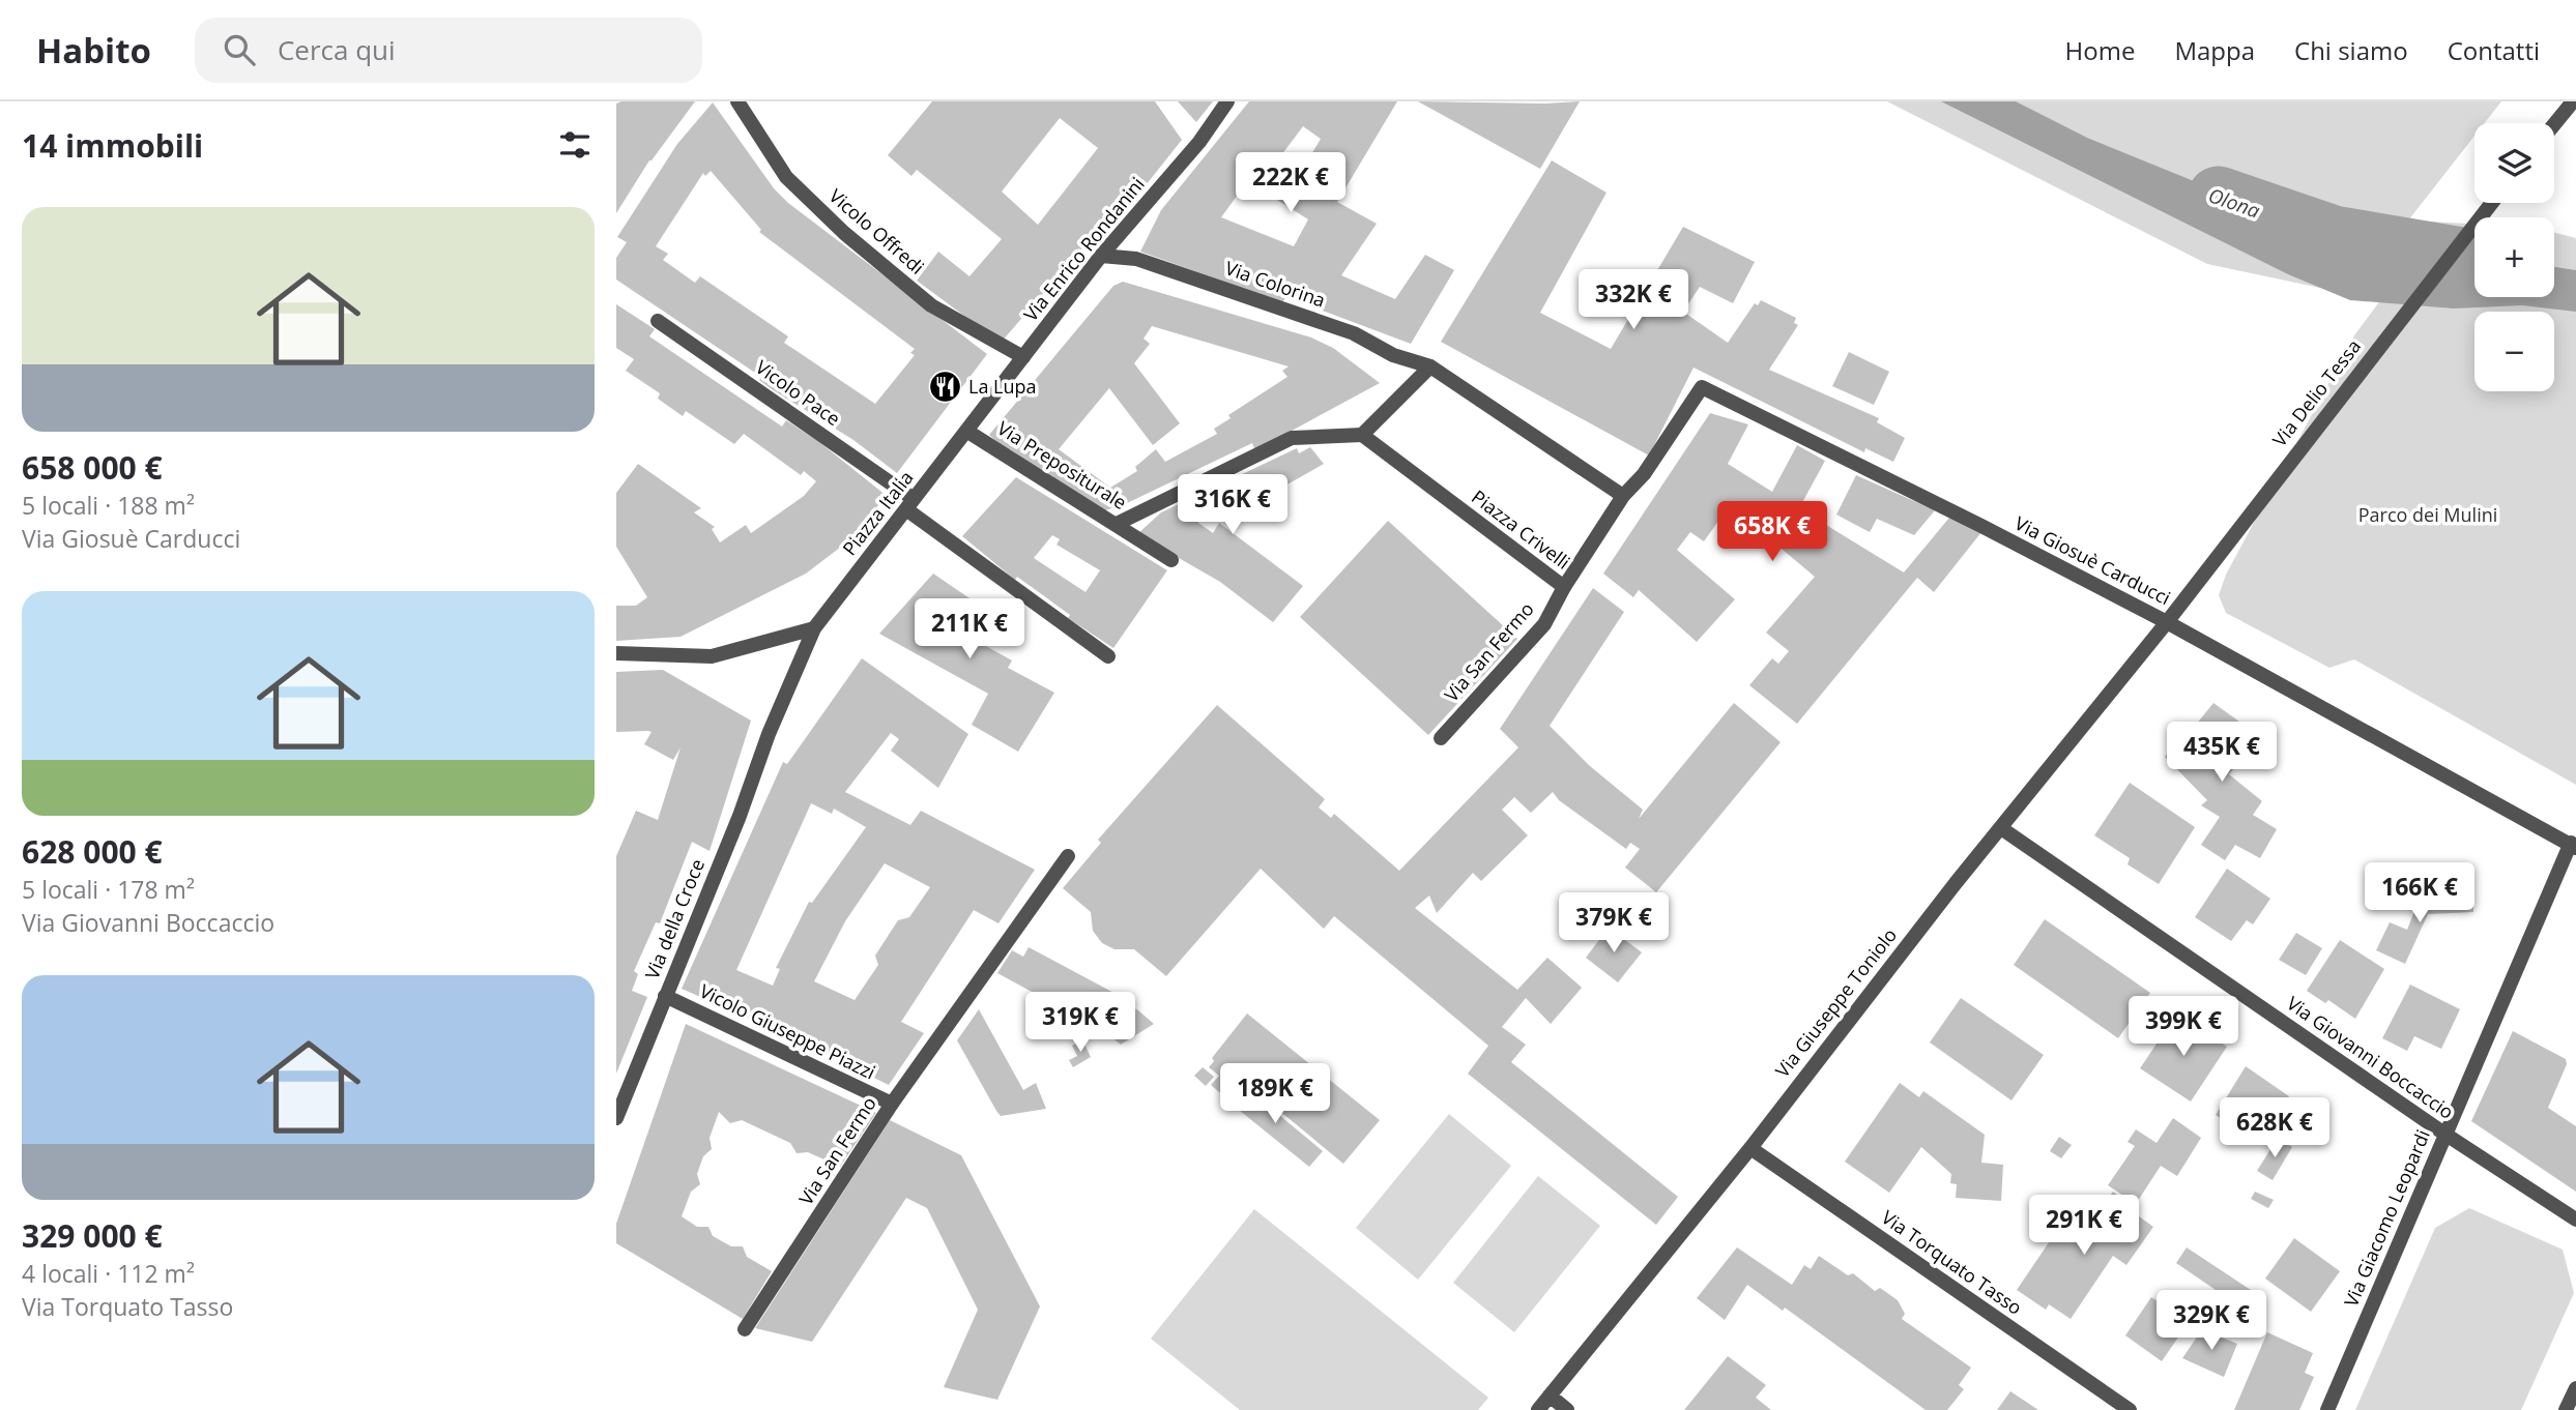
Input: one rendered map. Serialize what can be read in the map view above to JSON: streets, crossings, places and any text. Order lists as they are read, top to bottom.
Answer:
{
  "streets": {
    "street": [
      "Vicolo Offredi",
      "Via Enrico Rondanini",
      "Via Colorina",
      "Vicolo Pace",
      "Via Delio Tessa",
      "Via Prepositurale",
      "Piazza Italia",
      "Piazza Crivelli",
      "Via Giosuè Carducci",
      "Via San Fermo",
      "Via della Croce",
      "Via Giuseppe Toniolo",
      "Vicolo Giuseppe Piazzi",
      "Via Giovanni Boccaccio",
      "Via Giacomo Leopardi",
      "Via Torquato Tasso"
    ]
  },
  "crossings": [
    ["Vicolo Offredi", "Via Enrico Rondanini"],
    ["Via Enrico Rondanini", "Via Colorina"],
    ["Via Enrico Rondanini", "Via Prepositurale"],
    ["Via Enrico Rondanini", "Piazza Italia"],
    ["Vicolo Pace", "Piazza Italia"],
    ["Via Delio Tessa", "Via Giosuè Carducci"],
    ["Via Delio Tessa", "Via Giuseppe Toniolo"],
    ["Via Prepositurale", "Piazza Italia"],
    ["Piazza Italia", "Via della Croce"],
    ["Piazza Crivelli", "Via Giosuè Carducci"],
    ["Piazza Crivelli", "Via San Fermo"],
    ["Via Giosuè Carducci", "Via Giuseppe Toniolo"],
    ["Via Giosuè Carducci", "Via Giacomo Leopardi"],
    ["Via San Fermo", "Vicolo Giuseppe Piazzi"],
    ["Via della Croce", "Vicolo Giuseppe Piazzi"],
    ["Via Giuseppe Toniolo", "Via Giovanni Boccaccio"],
    ["Via Giuseppe Toniolo", "Via Torquato Tasso"],
    ["Via Giovanni Boccaccio", "Via Giacomo Leopardi"]
  ],
  "water": ["Olona"],
  "parks": ["Parco dei Mulini"],
  "places": {
    "restaurant": ["La Lupa"]
  },
  "page": {
    "header": "Habito",
    "search": "Cerca qui",
    "nav": [
      "Home",
      "Mappa",
      "Chi siamo",
      "Contatti"
    ],
    "heading": "14 immobili",
    "map_buttons": ["+", "−"],
    "price": [
      "222K €",
      "332K €",
      "316K €",
      "658K €",
      "211K €",
      "435K €",
      "166K €",
      "379K €",
      "319K €",
      "399K €",
      "189K €",
      "628K €",
      "291K €",
      "329K €"
    ],
    "list": [
      {
        "name": "658 000 €",
        "note": "5 locali · 188 m² · Via Giosuè Carducci"
      },
      {
        "name": "628 000 €",
        "note": "5 locali · 178 m² · Via Giovanni Boccaccio"
      },
      {
        "name": "329 000 €",
        "note": "4 locali · 112 m² · Via Torquato Tasso"
      }
    ]
  }
}
